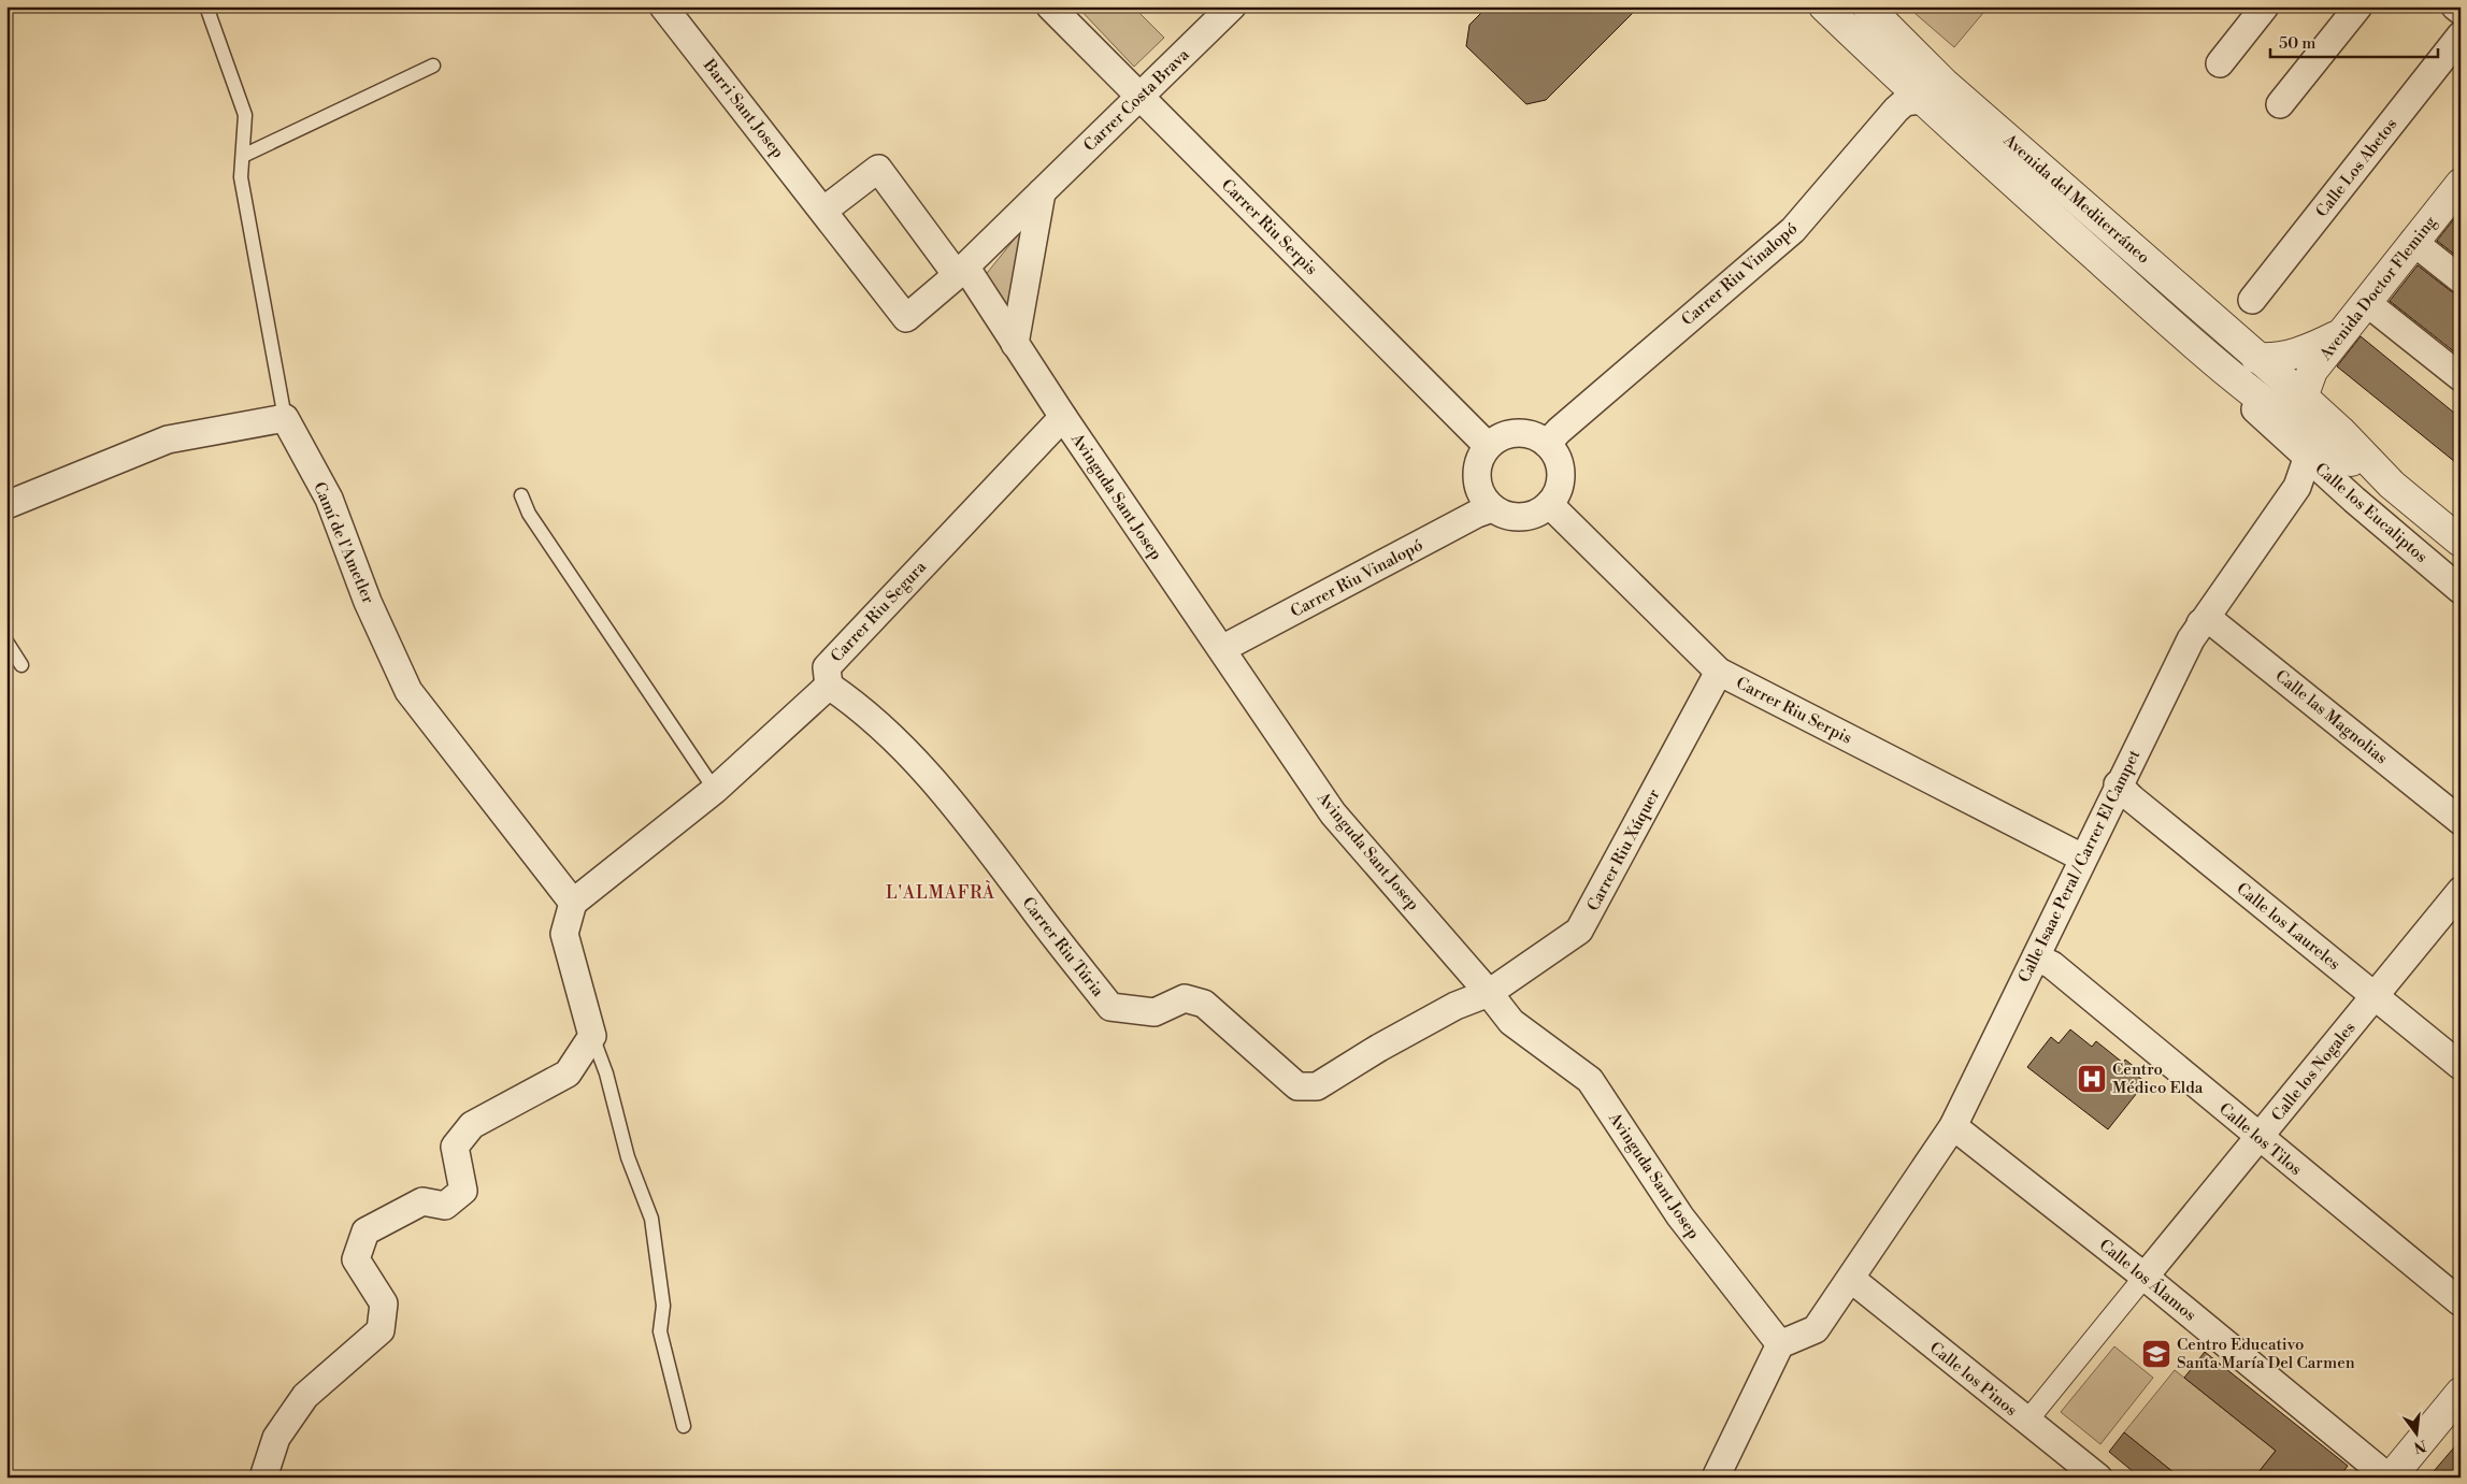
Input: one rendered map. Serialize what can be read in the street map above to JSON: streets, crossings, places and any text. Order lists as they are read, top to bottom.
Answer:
{
  "streets": {
    "street": [
      "Carrer Costa Brava",
      "Barri Sant Josep",
      "Calle Los Abetos",
      "Avenida del Mediterráneo",
      "Carrer Riu Serpis",
      "Carrer Riu Vinalopó",
      "Avenida Doctor Fleming",
      "Avinguda Sant Josep",
      "Calle los Eucaliptos",
      "Camí de l'Ametler",
      "Carrer Riu Segura",
      "Calle las Magnolias",
      "Carrer Riu Xúquer",
      "Calle Isaac Peral / Carrer El Campet",
      "Calle los Laureles",
      "Carrer Riu Túria",
      "Calle los Nogales",
      "Calle los Tilos",
      "Calle los Álamos",
      "Calle los Pinos"
    ]
  },
  "crossings": [
    ["Carrer Costa Brava", "Barri Sant Josep"],
    ["Carrer Costa Brava", "Carrer Riu Serpis"],
    ["Carrer Costa Brava", "Avinguda Sant Josep"],
    ["Barri Sant Josep", "Avinguda Sant Josep"],
    ["Avenida del Mediterráneo", "Carrer Riu Vinalopó"],
    ["Avenida del Mediterráneo", "Avenida Doctor Fleming"],
    ["Avenida del Mediterráneo", "Calle los Eucaliptos"],
    ["Avenida del Mediterráneo", "Calle Isaac Peral / Carrer El Campet"],
    ["Carrer Riu Serpis", "Carrer Riu Vinalopó"],
    ["Carrer Riu Serpis", "Carrer Riu Xúquer"],
    ["Carrer Riu Serpis", "Calle Isaac Peral / Carrer El Campet"],
    ["Carrer Riu Vinalopó", "Avinguda Sant Josep"],
    ["Avinguda Sant Josep", "Carrer Riu Segura"],
    ["Avinguda Sant Josep", "Carrer Riu Xúquer"],
    ["Avinguda Sant Josep", "Calle Isaac Peral / Carrer El Campet"],
    ["Avinguda Sant Josep", "Carrer Riu Túria"],
    ["Calle los Eucaliptos", "Calle Isaac Peral / Carrer El Campet"],
    ["Camí de l'Ametler", "Carrer Riu Segura"],
    ["Carrer Riu Segura", "Carrer Riu Túria"],
    ["Calle las Magnolias", "Calle Isaac Peral / Carrer El Campet"],
    ["Carrer Riu Xúquer", "Carrer Riu Túria"],
    ["Calle Isaac Peral / Carrer El Campet", "Calle los Laureles"],
    ["Calle Isaac Peral / Carrer El Campet", "Calle los Tilos"],
    ["Calle Isaac Peral / Carrer El Campet", "Calle los Álamos"],
    ["Calle Isaac Peral / Carrer El Campet", "Calle los Pinos"],
    ["Calle los Laureles", "Calle los Nogales"],
    ["Calle los Nogales", "Calle los Tilos"],
    ["Calle los Nogales", "Calle los Álamos"]
  ],
  "districts": ["L'ALMAFRÀ"],
  "places": {
    "hospital": ["Centro Médico Elda"],
    "school or university": ["Centro Educativo Santa María Del Carmen"]
  },
  "scale_bar": "50 m",
  "north": "bottom"
}
